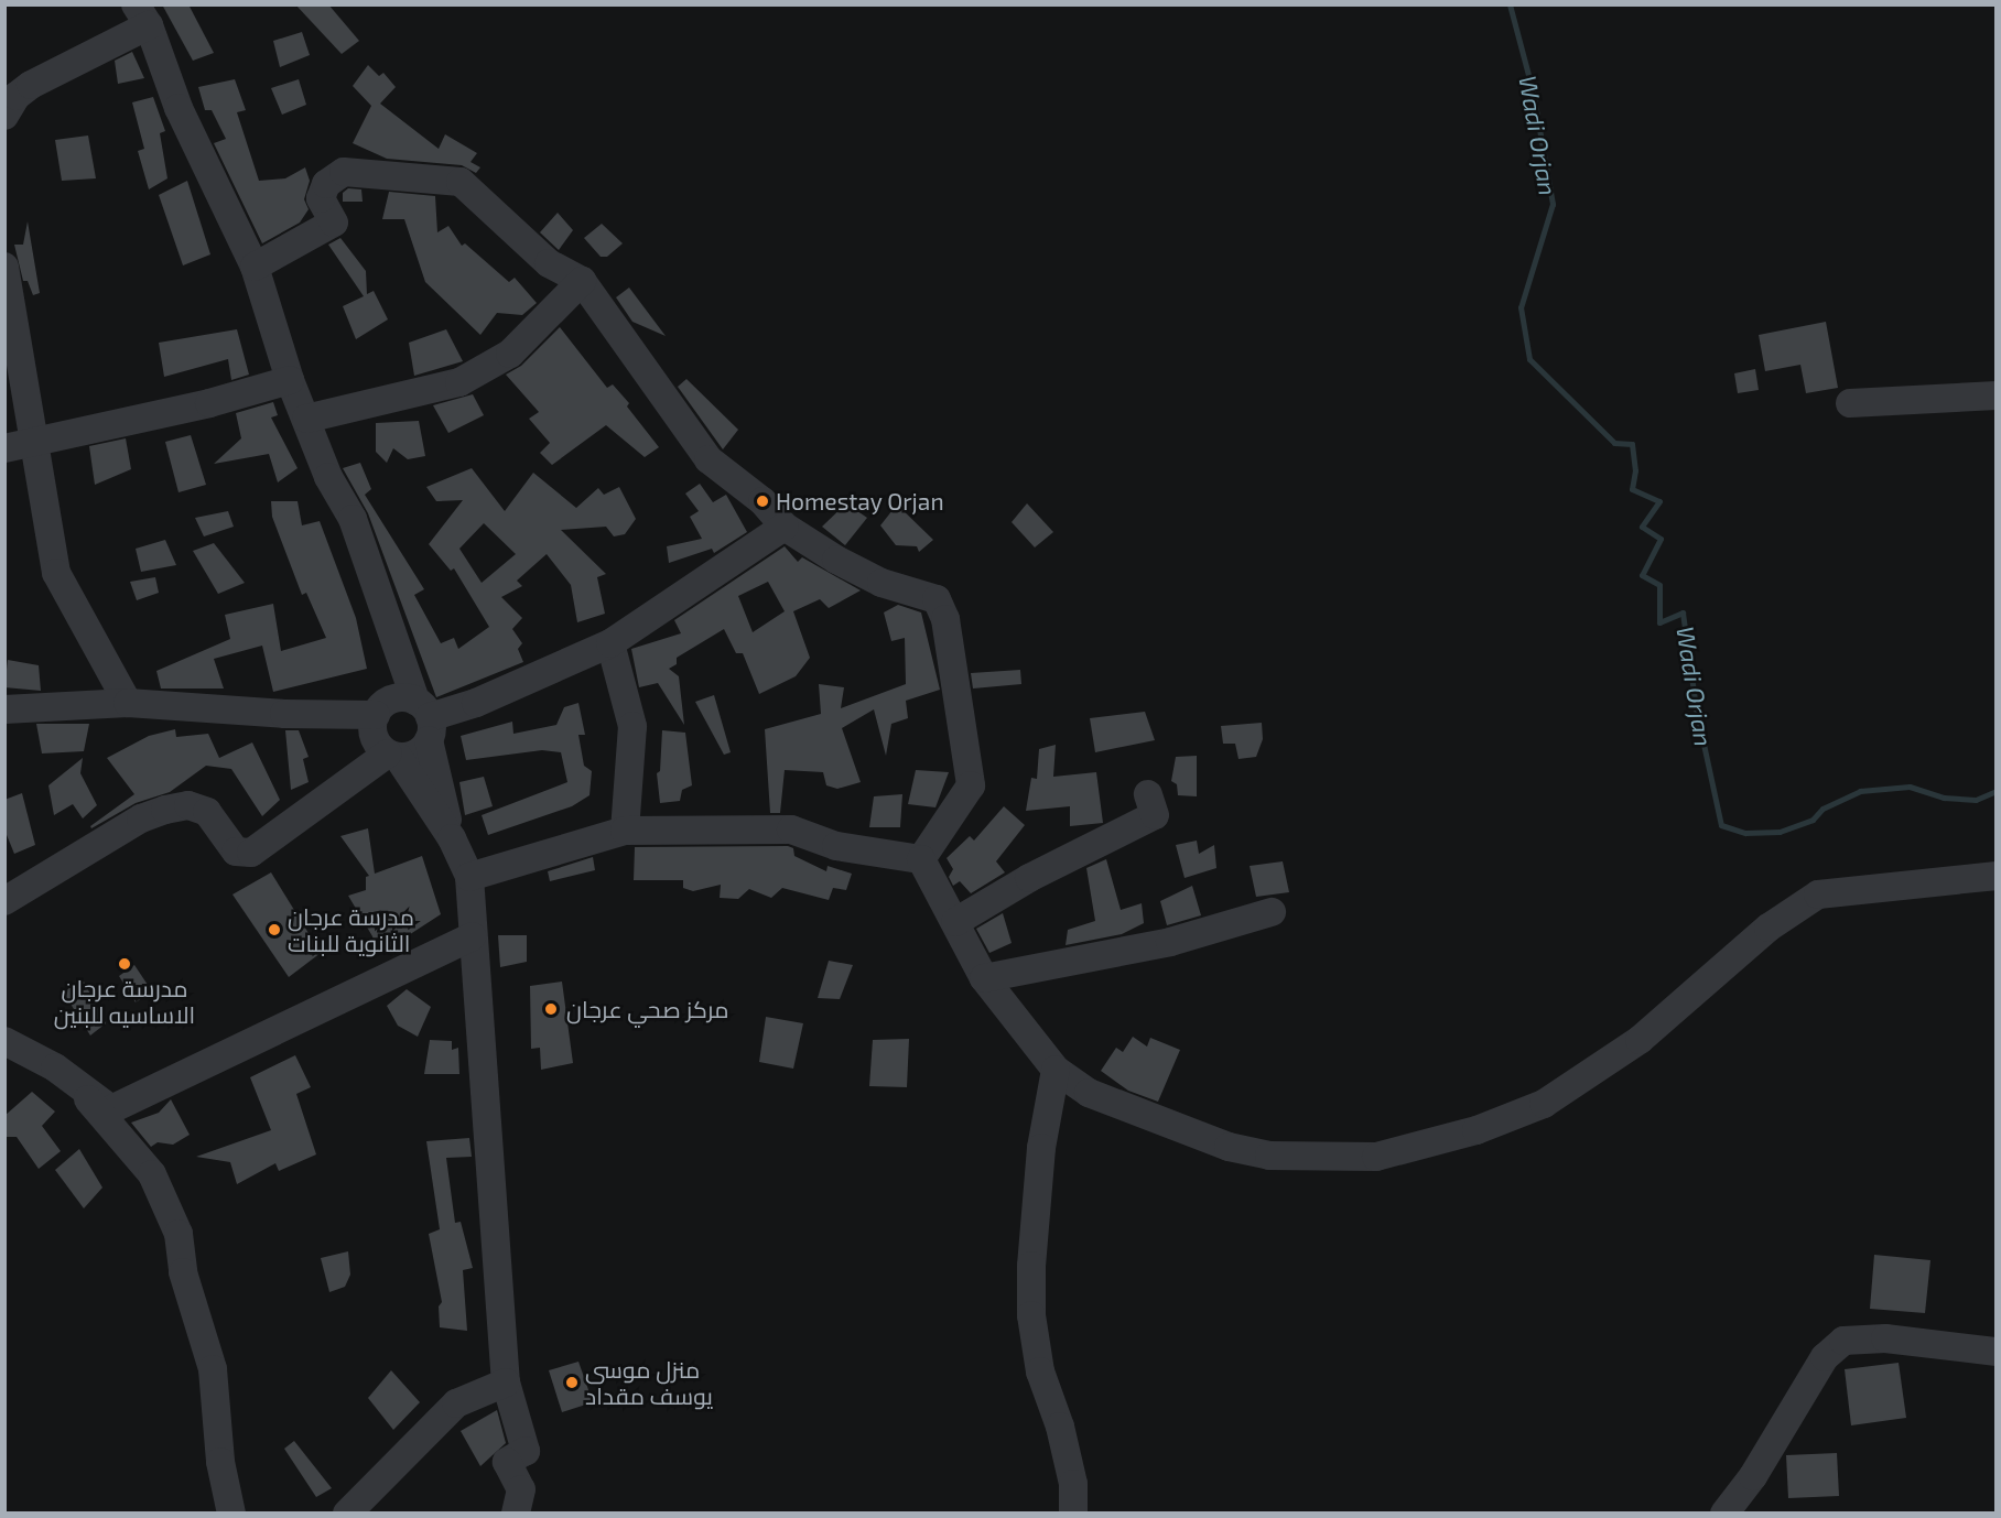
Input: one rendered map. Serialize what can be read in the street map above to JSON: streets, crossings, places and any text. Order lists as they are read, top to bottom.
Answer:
{
  "water": ["Wadi Orjan"],
  "places": [
    "Homestay Orjan",
    "مدرسة عرجان الثانوية للبنات",
    "مدرسة عرجان الاساسيه للبنين",
    "مركز صحي عرجان",
    "منزل موسى يوسف مقداد"
  ]
}
